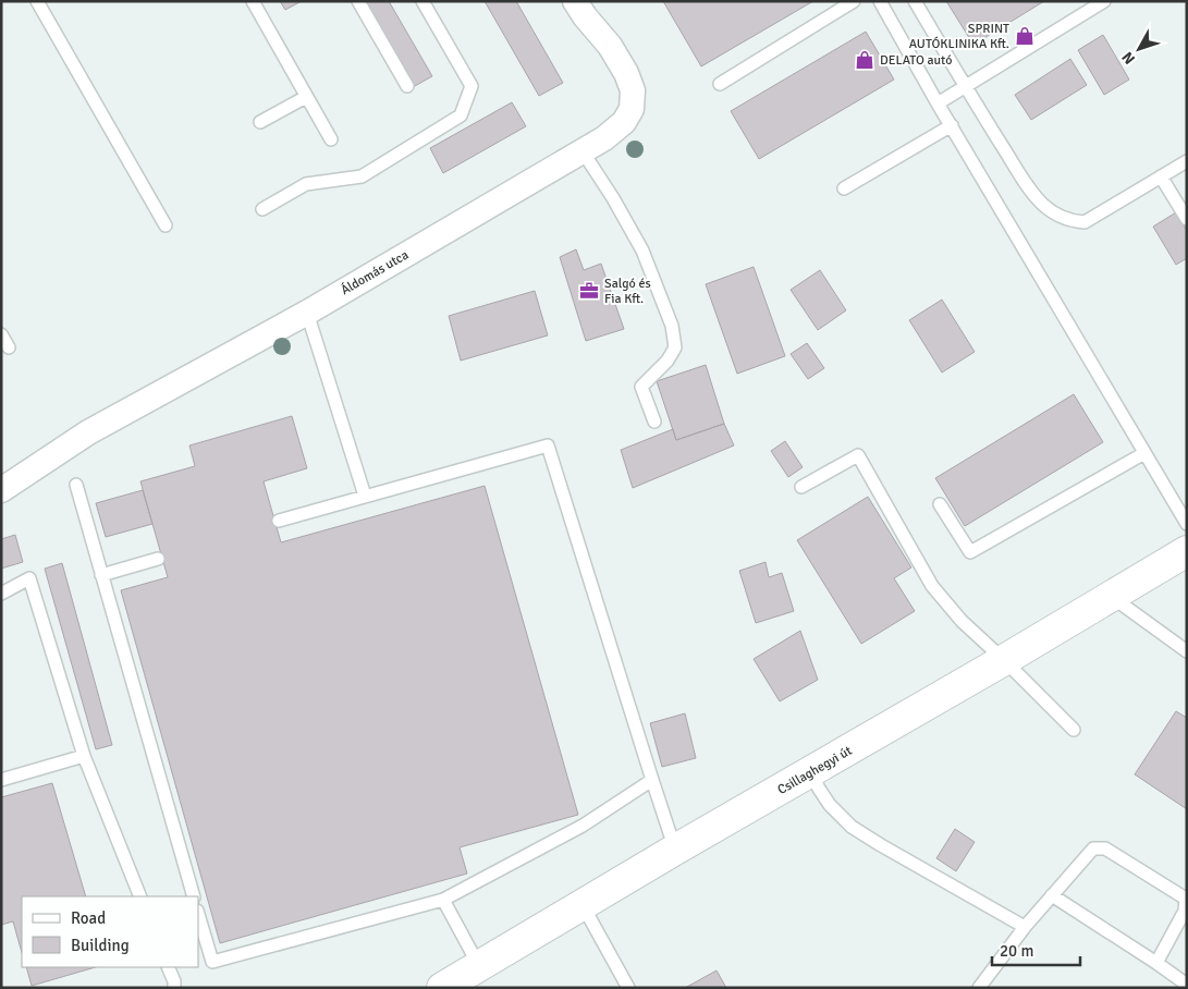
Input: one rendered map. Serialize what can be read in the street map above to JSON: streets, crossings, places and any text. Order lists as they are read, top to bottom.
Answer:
{
  "streets": {
    "street": ["Áldomás utca", "Csillaghegyi út"]
  },
  "places": {
    "shop": ["SPRINT AUTÓKLINIKA Kft.", "DELATO autó"],
    "office": ["Salgó és Fia Kft."]
  },
  "legend": ["Road", "Building"],
  "scale_bar": "20 m",
  "north": "bottom left"
}
